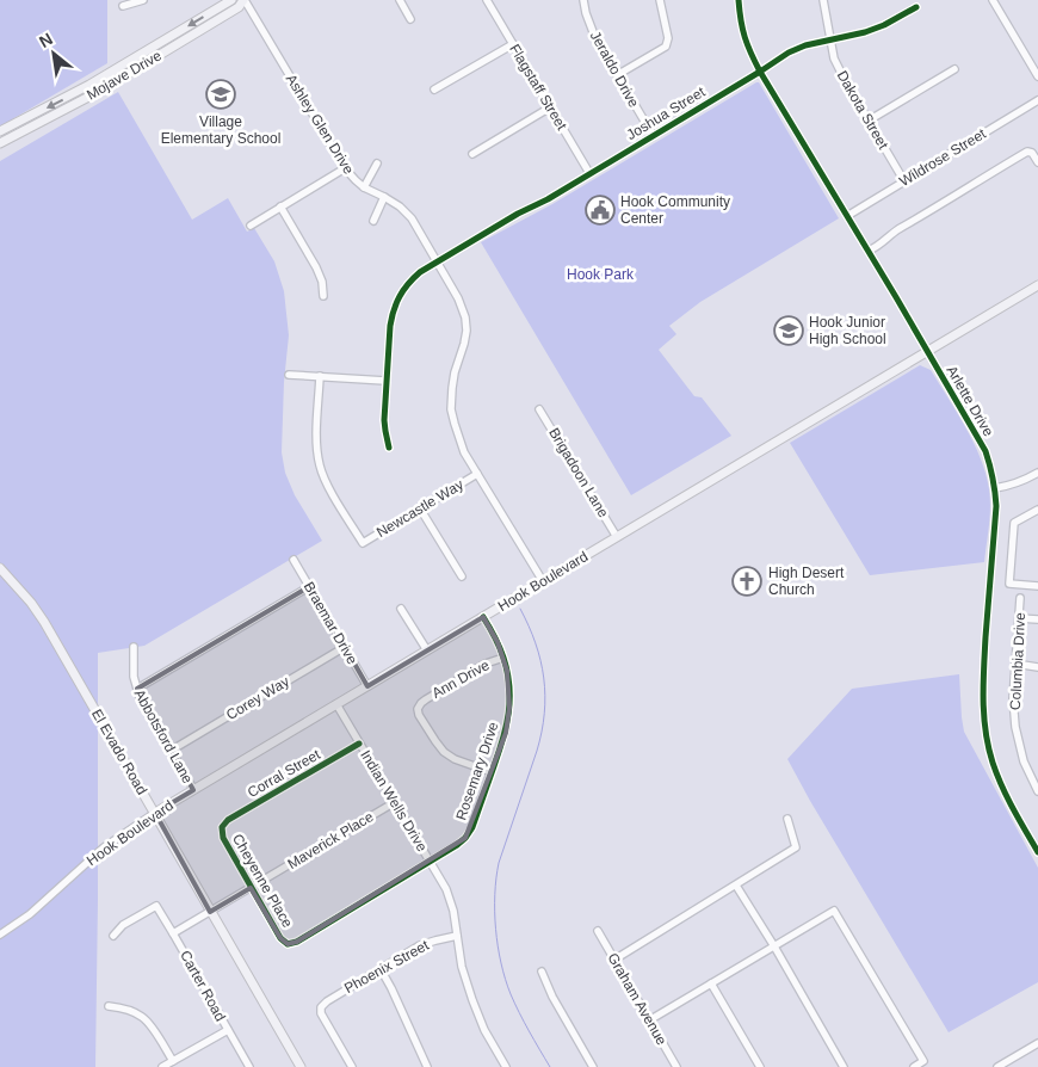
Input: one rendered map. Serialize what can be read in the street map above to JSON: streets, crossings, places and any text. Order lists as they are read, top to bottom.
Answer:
{
  "streets": {
    "main road": ["Mojave Drive", "Hook Boulevard", "El Evado Road"],
    "street": [
      "Jeraldo Drive",
      "Flagstaff Street",
      "Dakota Street",
      "Joshua Street",
      "Ashley Glen Drive",
      "Wildrose Street",
      "Arlette Drive",
      "Brigadoon Lane",
      "Newcastle Way",
      "Braemar Drive",
      "Columbia Drive",
      "Ann Drive",
      "Corey Way",
      "Abbotsford Lane",
      "Rosemary Drive",
      "Corral Street",
      "Indian Wells Drive",
      "Maverick Place",
      "Cheyenne Place",
      "Phoenix Street",
      "Carter Road",
      "Graham Avenue"
    ]
  },
  "crossings": [
    ["Jeraldo Drive", "Joshua Street"],
    ["Mojave Drive", "Ashley Glen Drive"],
    ["Flagstaff Street", "Joshua Street"],
    ["Dakota Street", "Joshua Street"],
    ["Dakota Street", "Wildrose Street"],
    ["Joshua Street", "Ashley Glen Drive"],
    ["Joshua Street", "Arlette Drive"],
    ["Ashley Glen Drive", "Newcastle Way"],
    ["Ashley Glen Drive", "Hook Boulevard"],
    ["Wildrose Street", "Arlette Drive"],
    ["Arlette Drive", "Hook Boulevard"],
    ["Brigadoon Lane", "Hook Boulevard"],
    ["Hook Boulevard", "Braemar Drive"],
    ["Hook Boulevard", "Abbotsford Lane"],
    ["Hook Boulevard", "El Evado Road"],
    ["Hook Boulevard", "Rosemary Drive"],
    ["Hook Boulevard", "Indian Wells Drive"],
    ["Braemar Drive", "Corey Way"],
    ["Ann Drive", "Rosemary Drive"],
    ["Corey Way", "Abbotsford Lane"],
    ["El Evado Road", "Maverick Place"],
    ["Rosemary Drive", "Indian Wells Drive"],
    ["Rosemary Drive", "Cheyenne Place"],
    ["Corral Street", "Indian Wells Drive"],
    ["Corral Street", "Cheyenne Place"],
    ["Indian Wells Drive", "Maverick Place"],
    ["Indian Wells Drive", "Phoenix Street"],
    ["Maverick Place", "Cheyenne Place"],
    ["Maverick Place", "Carter Road"]
  ],
  "parks": ["Hook Park"],
  "places": {
    "school or university": ["Village Elementary School", "Hook Junior High School"],
    "public building": ["Hook Community Center"],
    "church": ["High Desert Church"]
  },
  "north": "top left"
}
